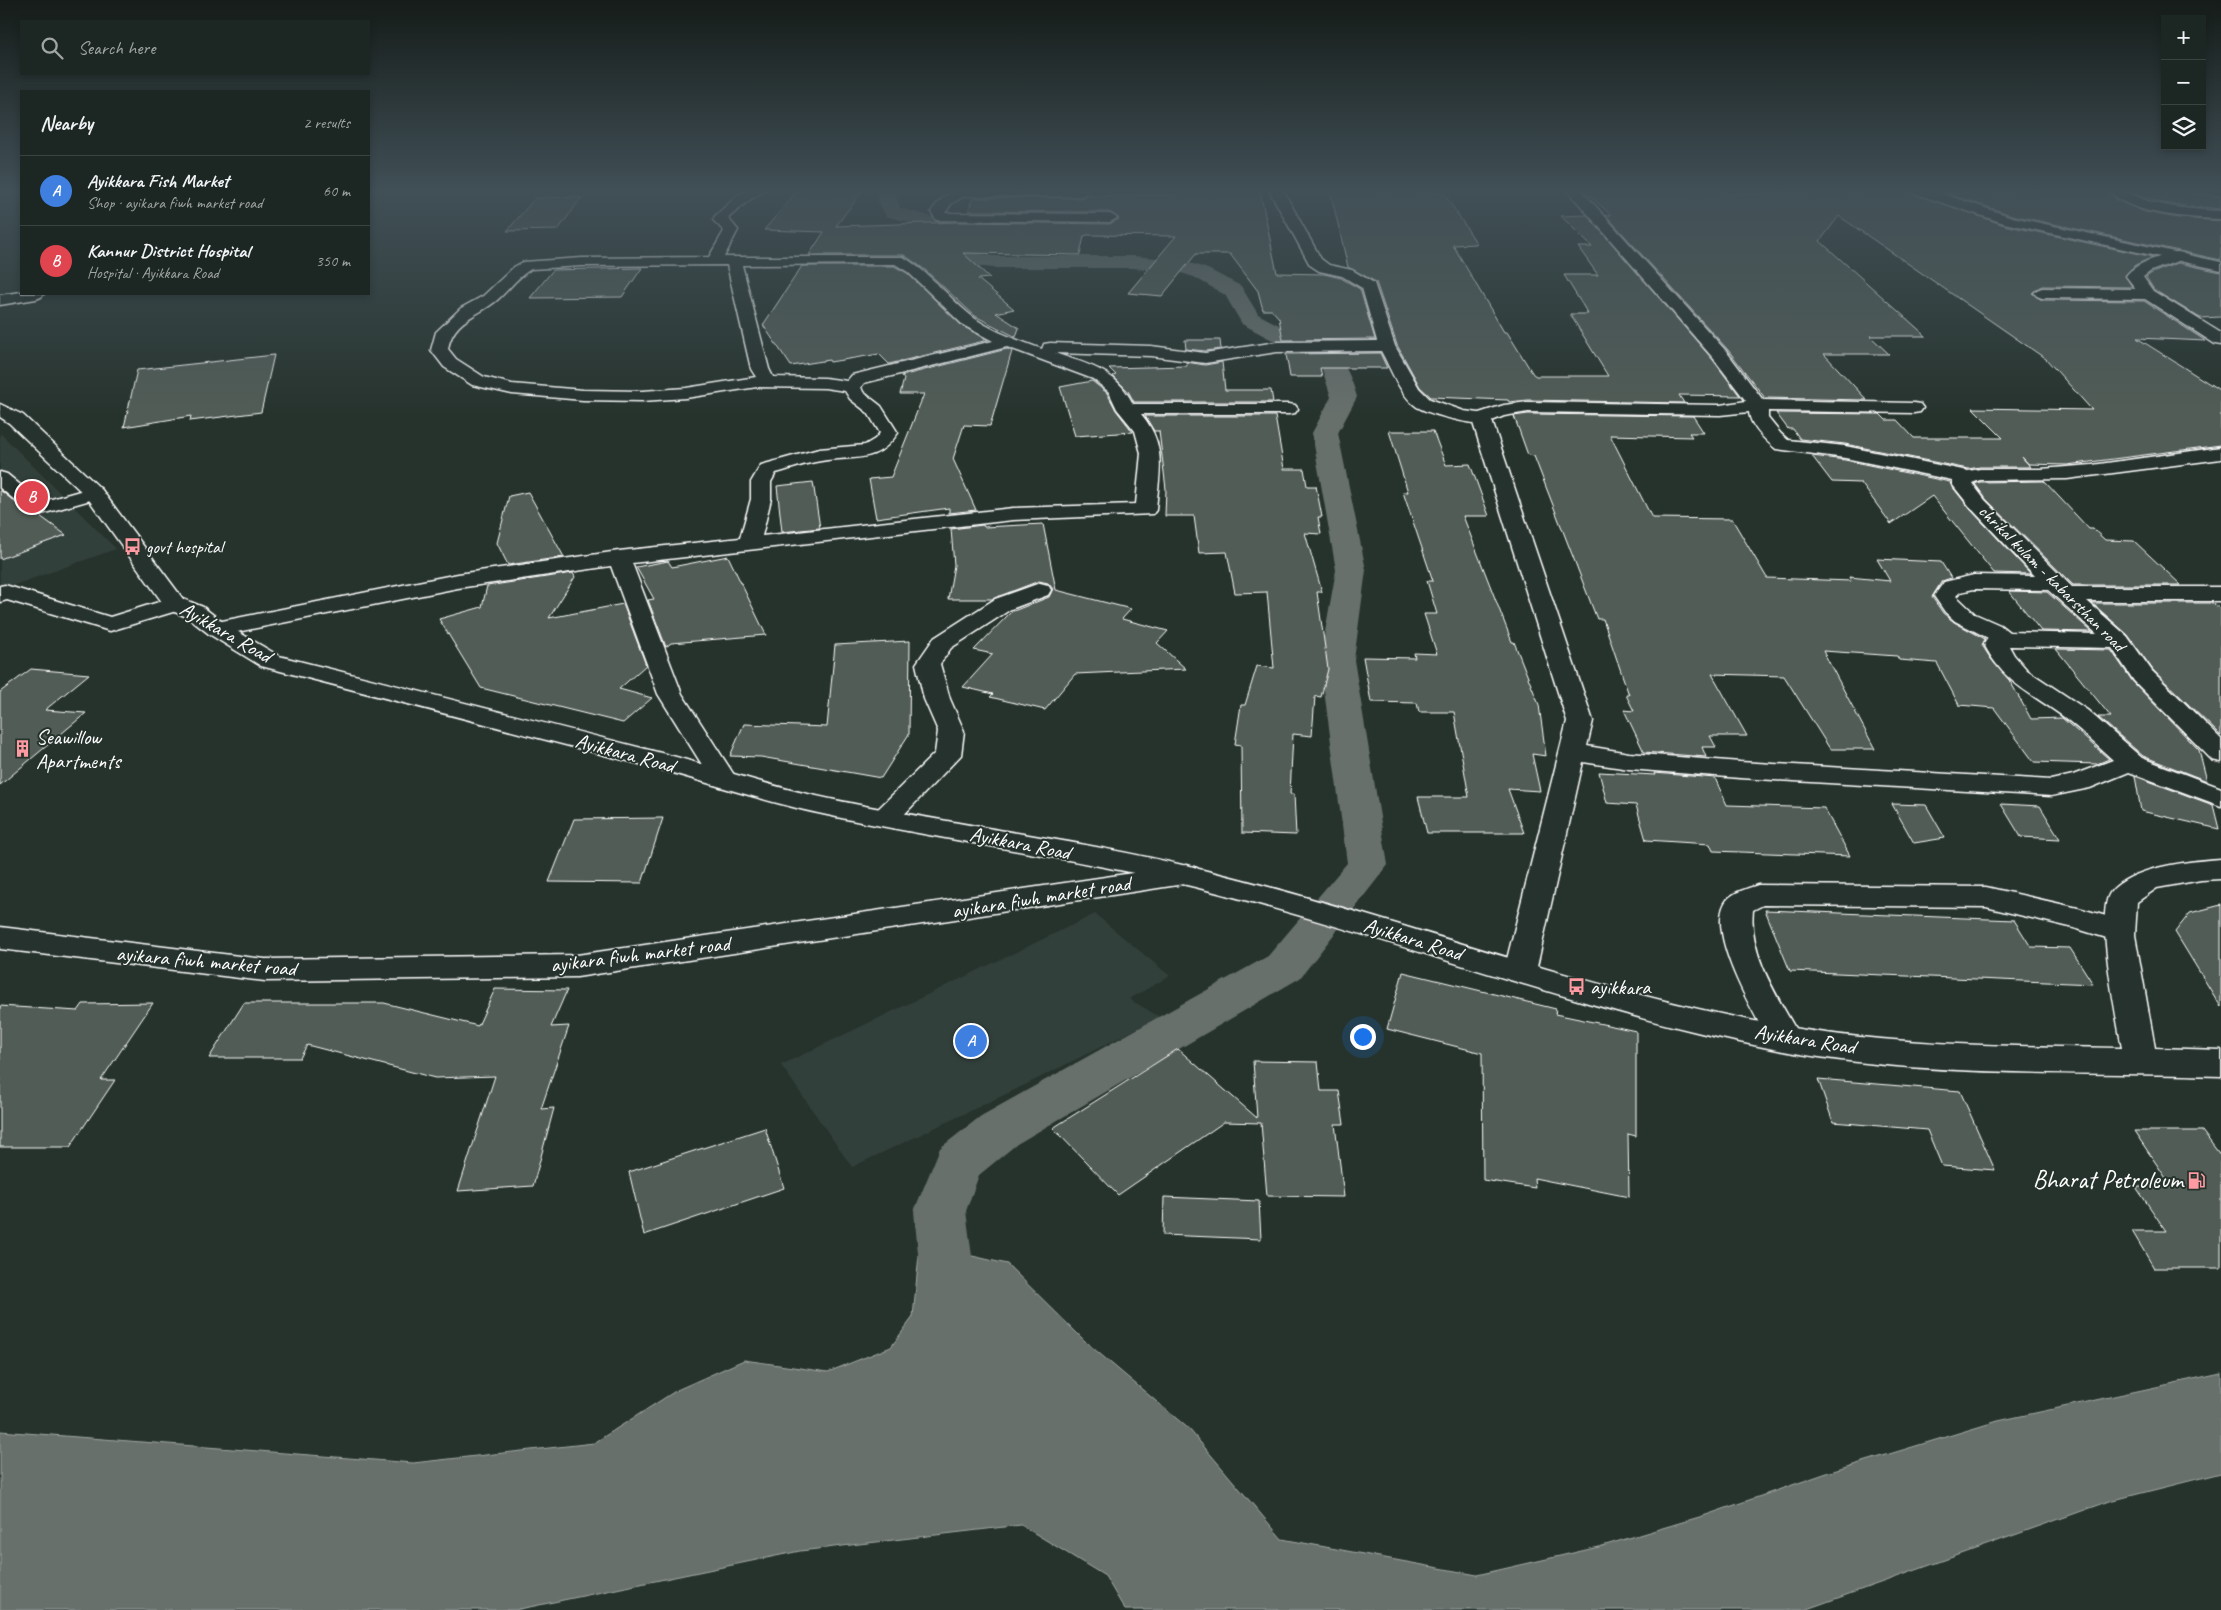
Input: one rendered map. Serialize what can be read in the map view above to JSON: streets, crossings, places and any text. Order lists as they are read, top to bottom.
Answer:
{
  "streets": {
    "street": ["chrikal kulam - kabarsthan road", "Ayikkara Road", "ayikara fiwh market road"]
  },
  "crossings": [
    ["Ayikkara Road", "ayikara fiwh market road"]
  ],
  "places": {
    "bus stop": ["govt hospital", "ayikkara"],
    "building": ["Seawillow Apartments"],
    "fuel station": ["Bharat Petroleum"]
  },
  "page": {
    "map_buttons": ["+", "−"],
    "search": "Search here",
    "heading": ["Nearby", "2 results"],
    "list": [
      {
        "mark": "A",
        "name": "Ayikkara Fish Market",
        "note": "Shop · ayikara fiwh market road",
        "value": "60 m"
      },
      {
        "mark": "B",
        "name": "Kannur District Hospital",
        "note": "Hospital · Ayikkara Road",
        "value": "350 m"
      }
    ],
    "pins": ["B", "A"]
  }
}
